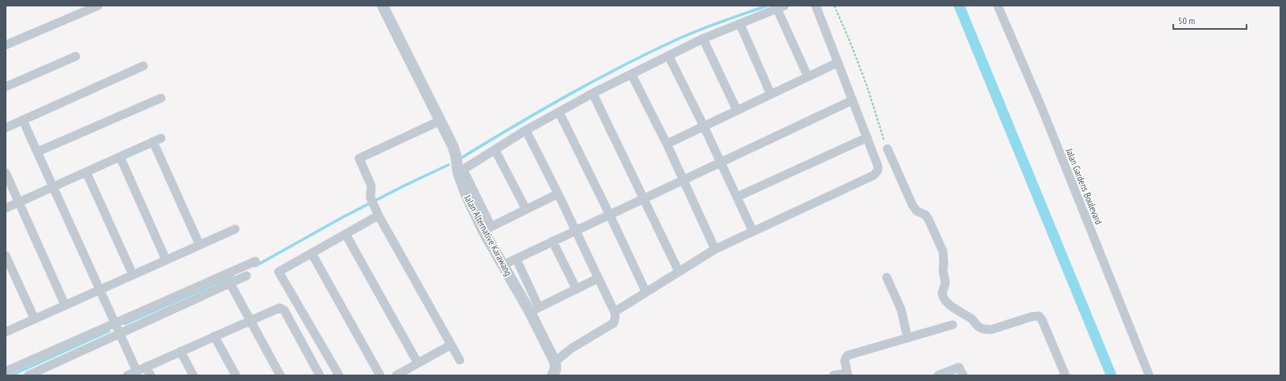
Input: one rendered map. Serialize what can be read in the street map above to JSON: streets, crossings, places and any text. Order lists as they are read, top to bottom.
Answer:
{
  "streets": {
    "street": ["Jalan Gardens Boulevard", "Jalan Alternative Karawang"]
  },
  "scale_bar": "50 m"
}
